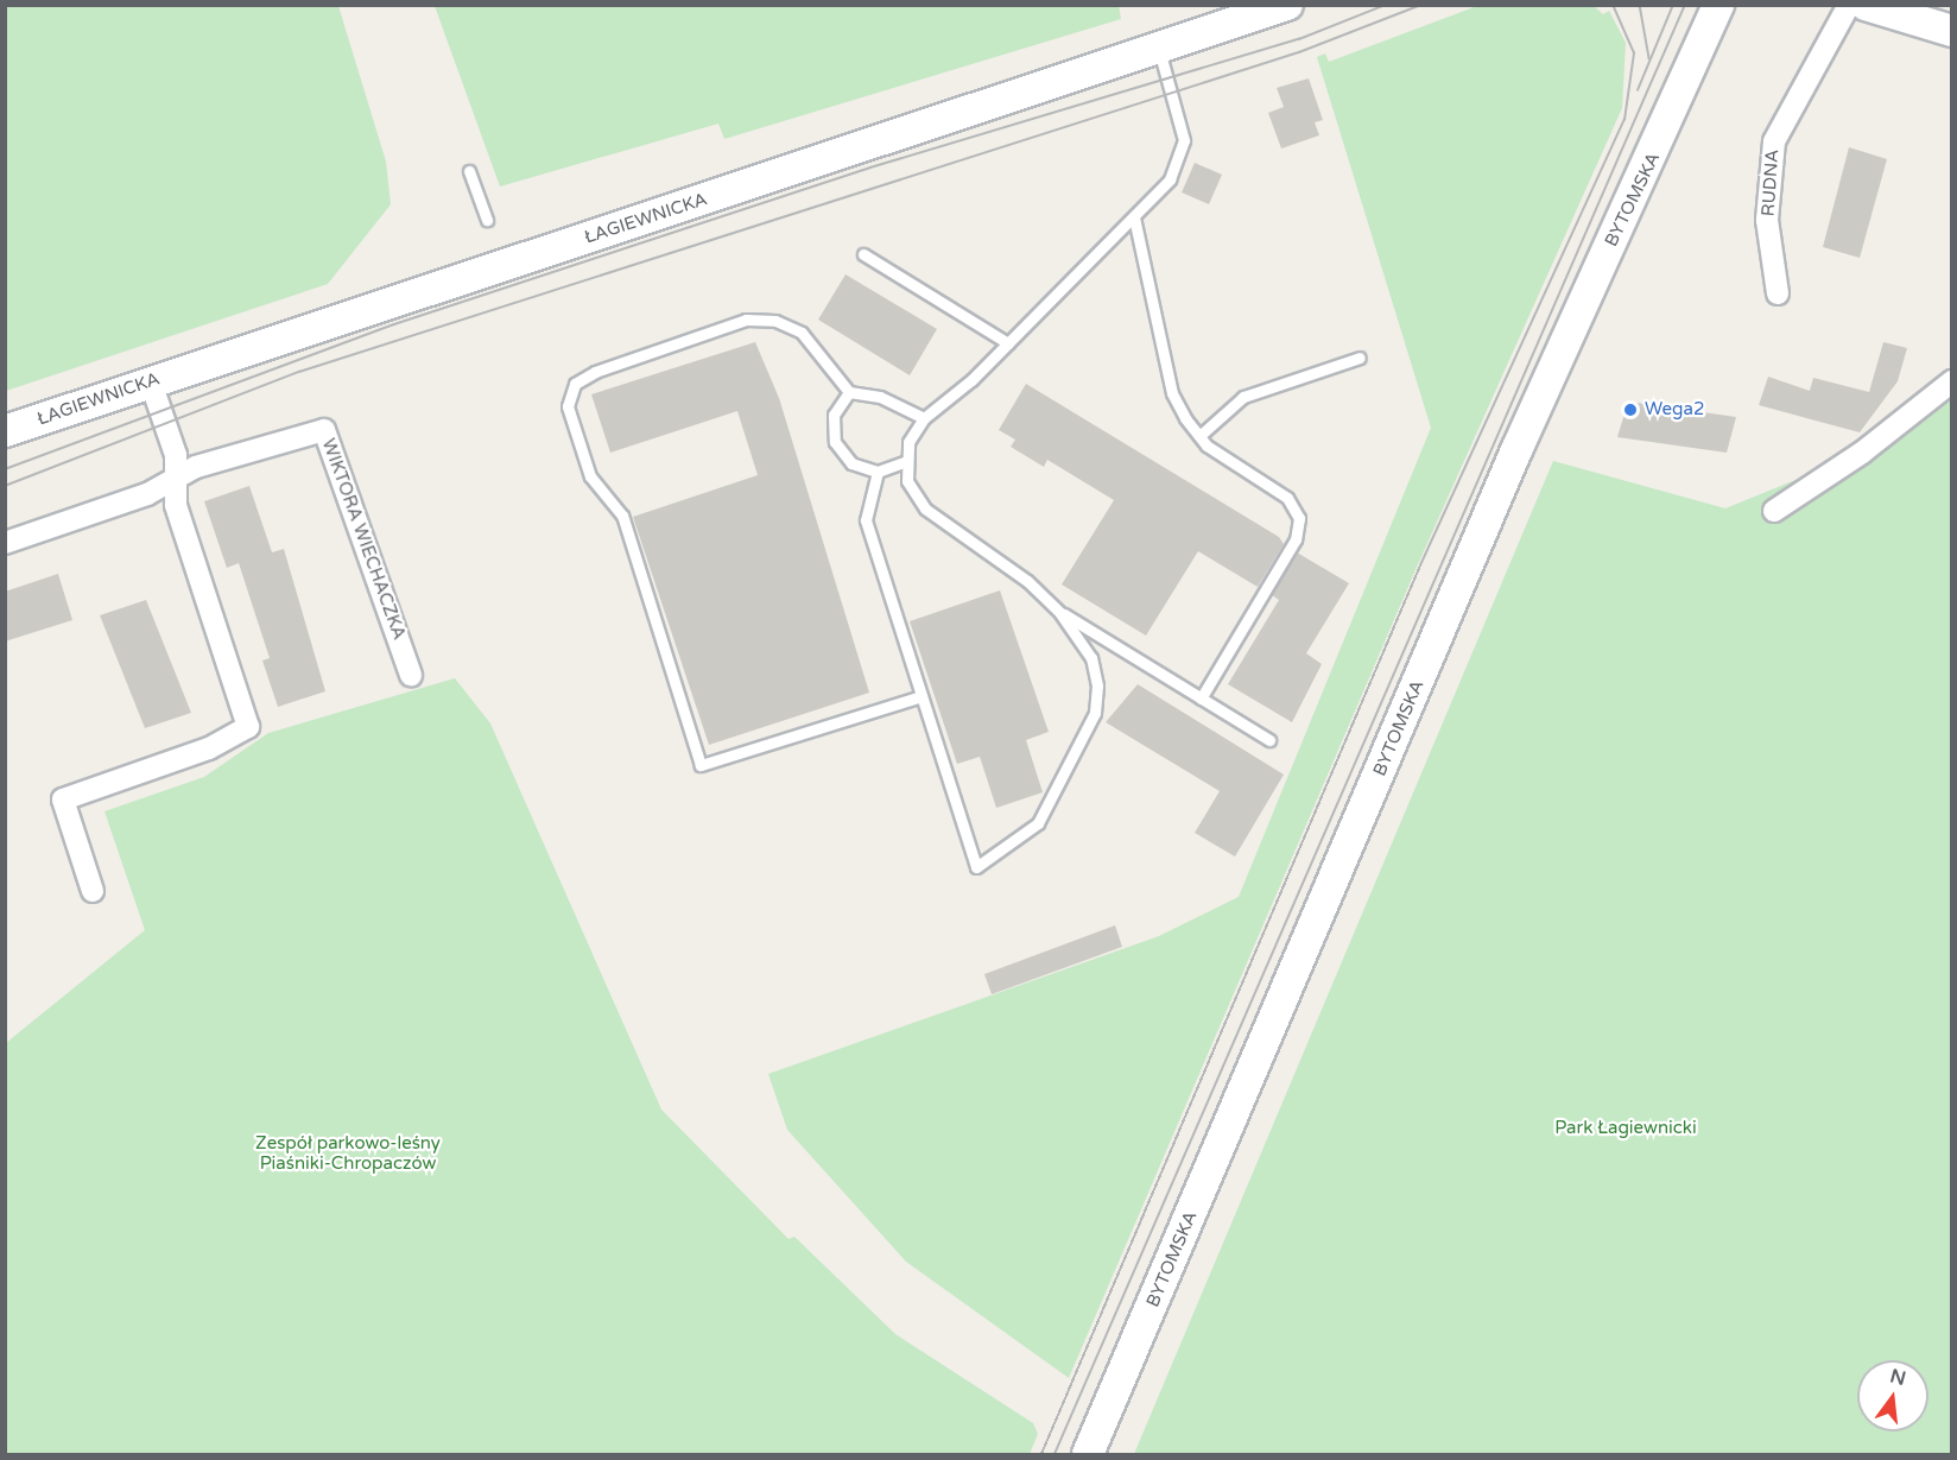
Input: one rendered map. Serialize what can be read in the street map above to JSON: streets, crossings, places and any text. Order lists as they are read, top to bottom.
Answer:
{
  "streets": {
    "main road": ["BYTOMSKA", "ŁAGIEWNICKA"],
    "street": ["RUDNA", "WIKTORA WIECHACZKA"]
  },
  "parks": ["Park Łagiewnicki", "Zespół parkowo-leśny Piaśniki-Chropaczów"],
  "places": ["Wega2"],
  "north": "top"
}
